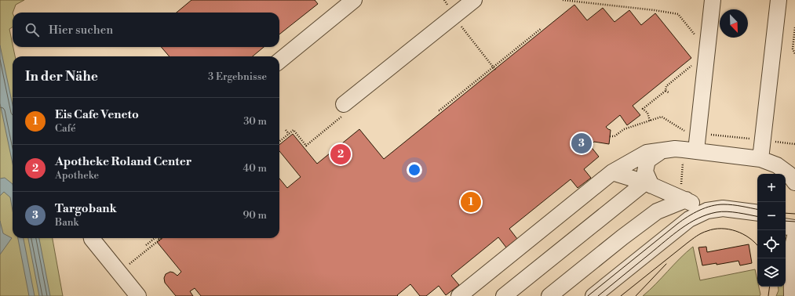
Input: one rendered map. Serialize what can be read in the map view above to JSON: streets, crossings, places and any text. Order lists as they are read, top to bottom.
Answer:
{
  "north": "bottom right",
  "page": {
    "search": "Hier suchen",
    "heading": ["In der Nähe", "3 Ergebnisse"],
    "list": [
      {
        "mark": "1",
        "name": "Eis Cafe Veneto",
        "note": "Café",
        "value": "30 m"
      },
      {
        "mark": "2",
        "name": "Apotheke Roland Center",
        "note": "Apotheke",
        "value": "40 m"
      },
      {
        "mark": "3",
        "name": "Targobank",
        "note": "Bank",
        "value": "90 m"
      }
    ],
    "pins": ["3", "2", "1"],
    "map_buttons": ["+", "−"]
  }
}
